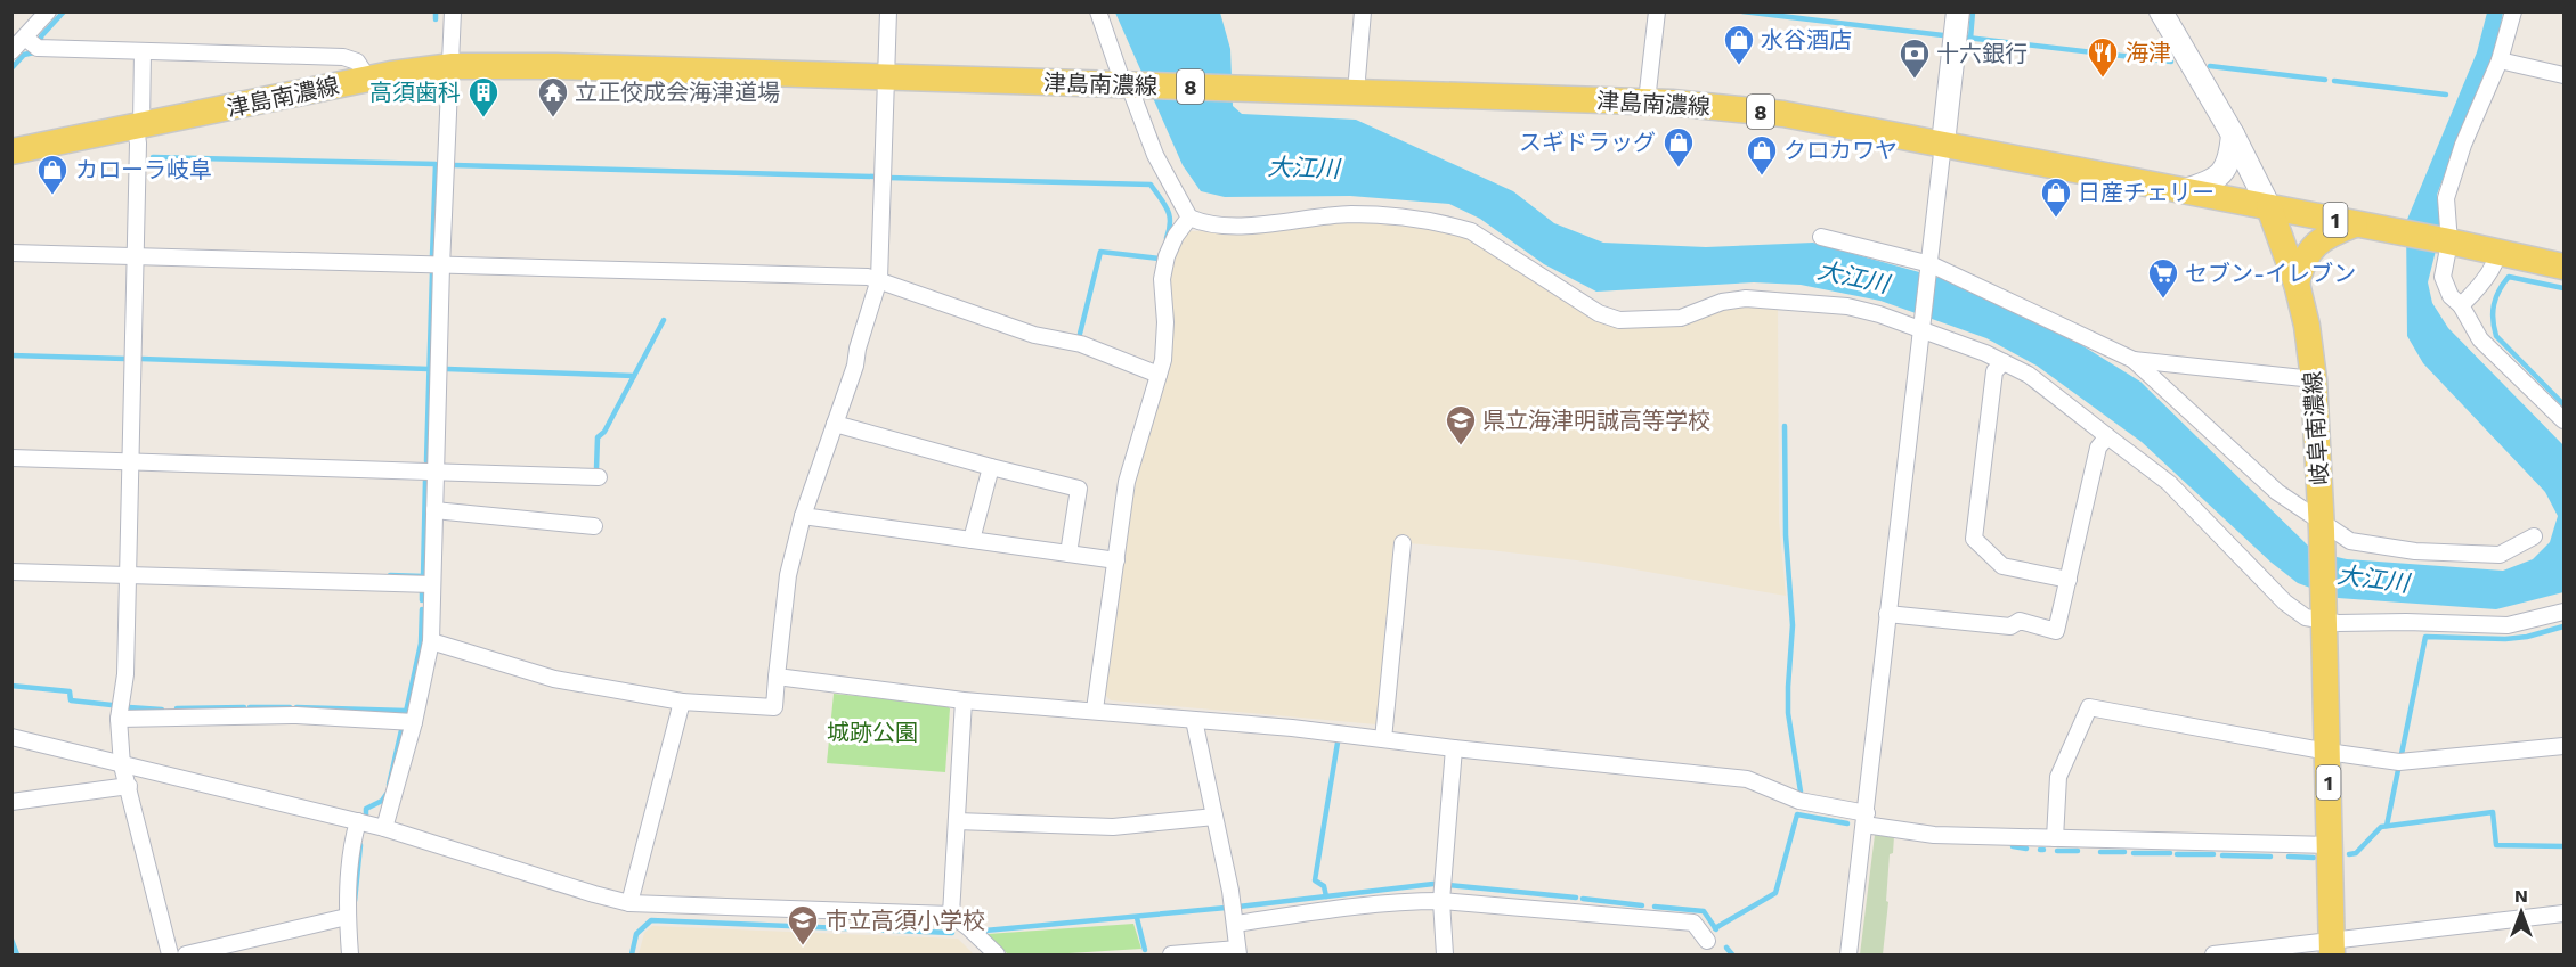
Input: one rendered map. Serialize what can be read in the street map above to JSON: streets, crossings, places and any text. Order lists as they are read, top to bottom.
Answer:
{
  "streets": {
    "main road": [
      "津島南濃線",
      "8",
      "1",
      "岐阜南濃線"
    ]
  },
  "crossings": [
    ["津島南濃線", "1"],
    ["津島南濃線", "岐阜南濃線"],
    ["1", "岐阜南濃線"]
  ],
  "water": ["大江川"],
  "parks": ["城跡公園"],
  "places": {
    "shop": [
      "水谷酒店",
      "スギドラッグ",
      "クロカワヤ",
      "カローラ岐阜",
      "日産チェリー"
    ],
    "restaurant": ["海津"],
    "bank": ["十六銀行"],
    "building": ["高須歯科"],
    "temple": ["立正佼成会海津道場"],
    "supermarket": ["セブン-イレブン"],
    "school or university": ["県立海津明誠高等学校", "市立高須小学校"]
  },
  "north": "top"
}
